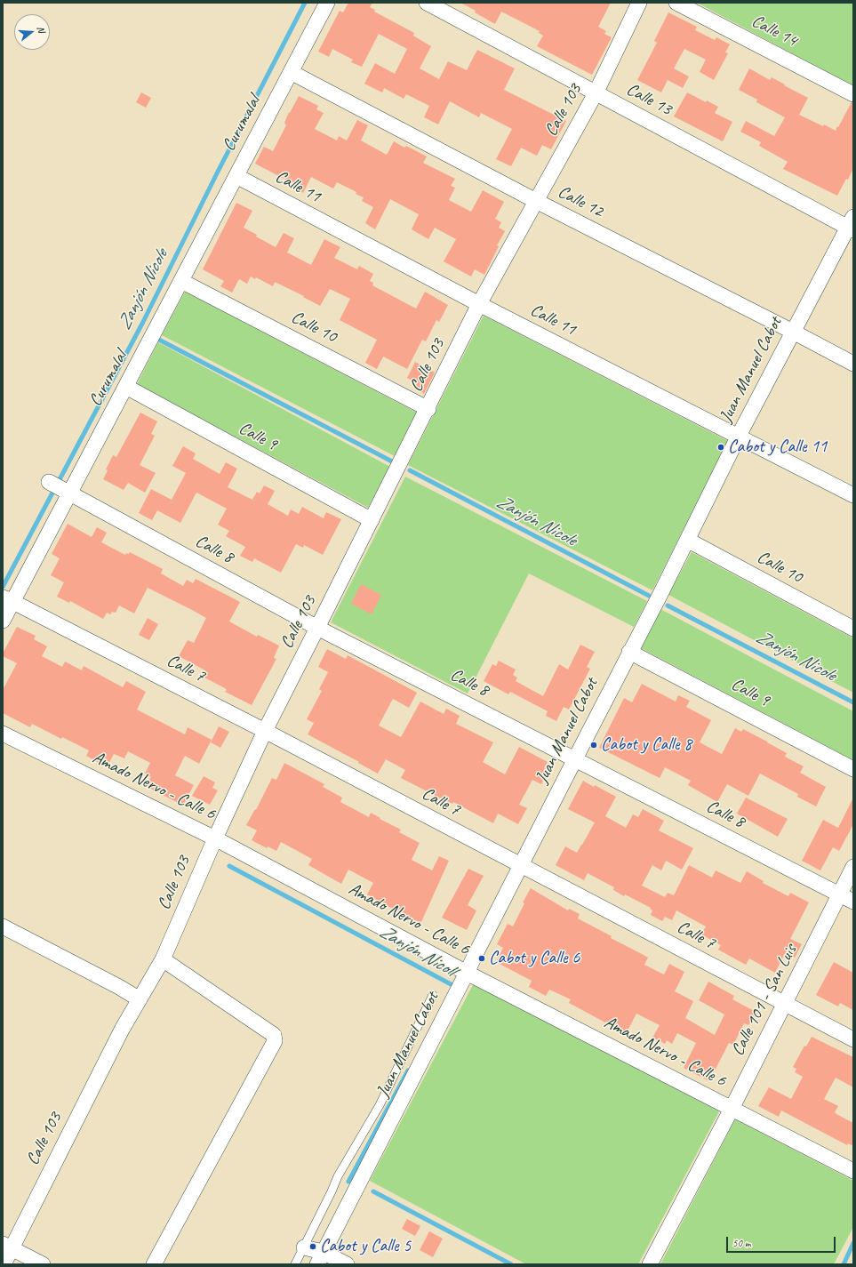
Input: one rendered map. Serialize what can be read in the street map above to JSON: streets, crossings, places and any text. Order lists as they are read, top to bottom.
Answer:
{
  "streets": {
    "street": [
      "Calle 14",
      "Calle 13",
      "Calle 103",
      "Curumalal",
      "Calle 11",
      "Calle 12",
      "Calle 10",
      "Juan Manuel Cabot",
      "Calle 9",
      "Calle 8",
      "Calle 7",
      "Amado Nervo - Calle 6",
      "Calle 101 - San Luis"
    ]
  },
  "crossings": [
    ["Calle 13", "Calle 103"],
    ["Calle 13", "Juan Manuel Cabot"],
    ["Calle 103", "Calle 11"],
    ["Calle 103", "Calle 12"],
    ["Calle 103", "Calle 10"],
    ["Calle 103", "Calle 9"],
    ["Calle 103", "Calle 8"],
    ["Calle 103", "Calle 7"],
    ["Calle 103", "Amado Nervo - Calle 6"],
    ["Curumalal", "Calle 11"],
    ["Curumalal", "Calle 12"],
    ["Curumalal", "Calle 10"],
    ["Curumalal", "Calle 9"],
    ["Curumalal", "Calle 8"],
    ["Curumalal", "Calle 7"],
    ["Calle 11", "Juan Manuel Cabot"],
    ["Calle 12", "Juan Manuel Cabot"],
    ["Calle 10", "Juan Manuel Cabot"],
    ["Juan Manuel Cabot", "Calle 9"],
    ["Juan Manuel Cabot", "Calle 8"],
    ["Juan Manuel Cabot", "Calle 7"],
    ["Juan Manuel Cabot", "Amado Nervo - Calle 6"],
    ["Calle 8", "Calle 101 - San Luis"],
    ["Calle 7", "Calle 101 - San Luis"],
    ["Amado Nervo - Calle 6", "Calle 101 - San Luis"]
  ],
  "water": ["Zanjón Nicole", "Zanjón Nicoll"],
  "places": [
    "Cabot y Calle 11",
    "Cabot y Calle 8",
    "Cabot y Calle 6",
    "Cabot y Calle 5"
  ],
  "scale_bar": "50 m",
  "north": "right"
}
